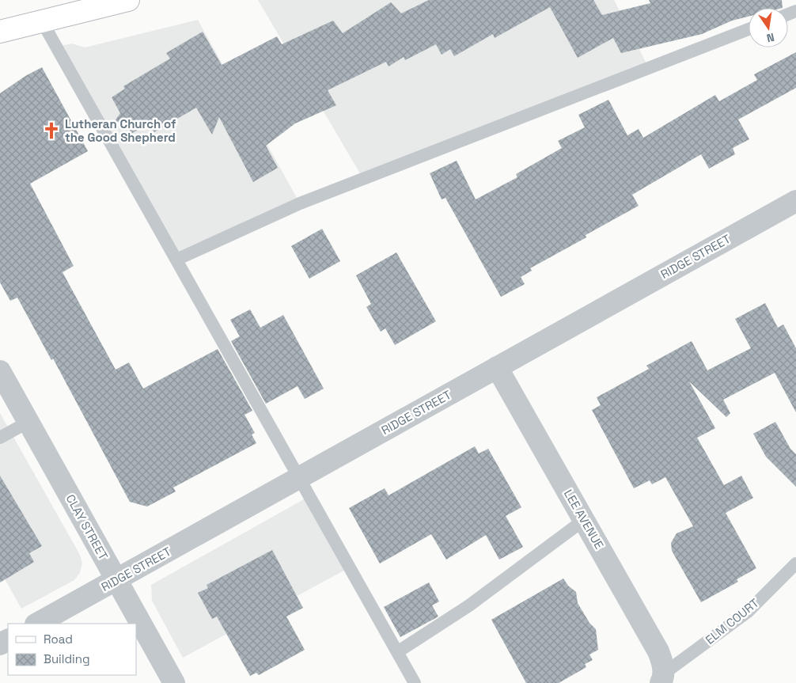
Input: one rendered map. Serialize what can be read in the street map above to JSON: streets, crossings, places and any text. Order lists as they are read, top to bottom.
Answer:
{
  "streets": {
    "street": ["RIDGE STREET", "LEE AVENUE", "CLAY STREET"],
    "lane": ["ELM COURT"]
  },
  "crossings": [
    ["RIDGE STREET", "LEE AVENUE"],
    ["RIDGE STREET", "CLAY STREET"],
    ["LEE AVENUE", "ELM COURT"]
  ],
  "places": {
    "church": ["Lutheran Church of the Good Shepherd"]
  },
  "legend": ["Road", "Building"],
  "north": "bottom"
}
